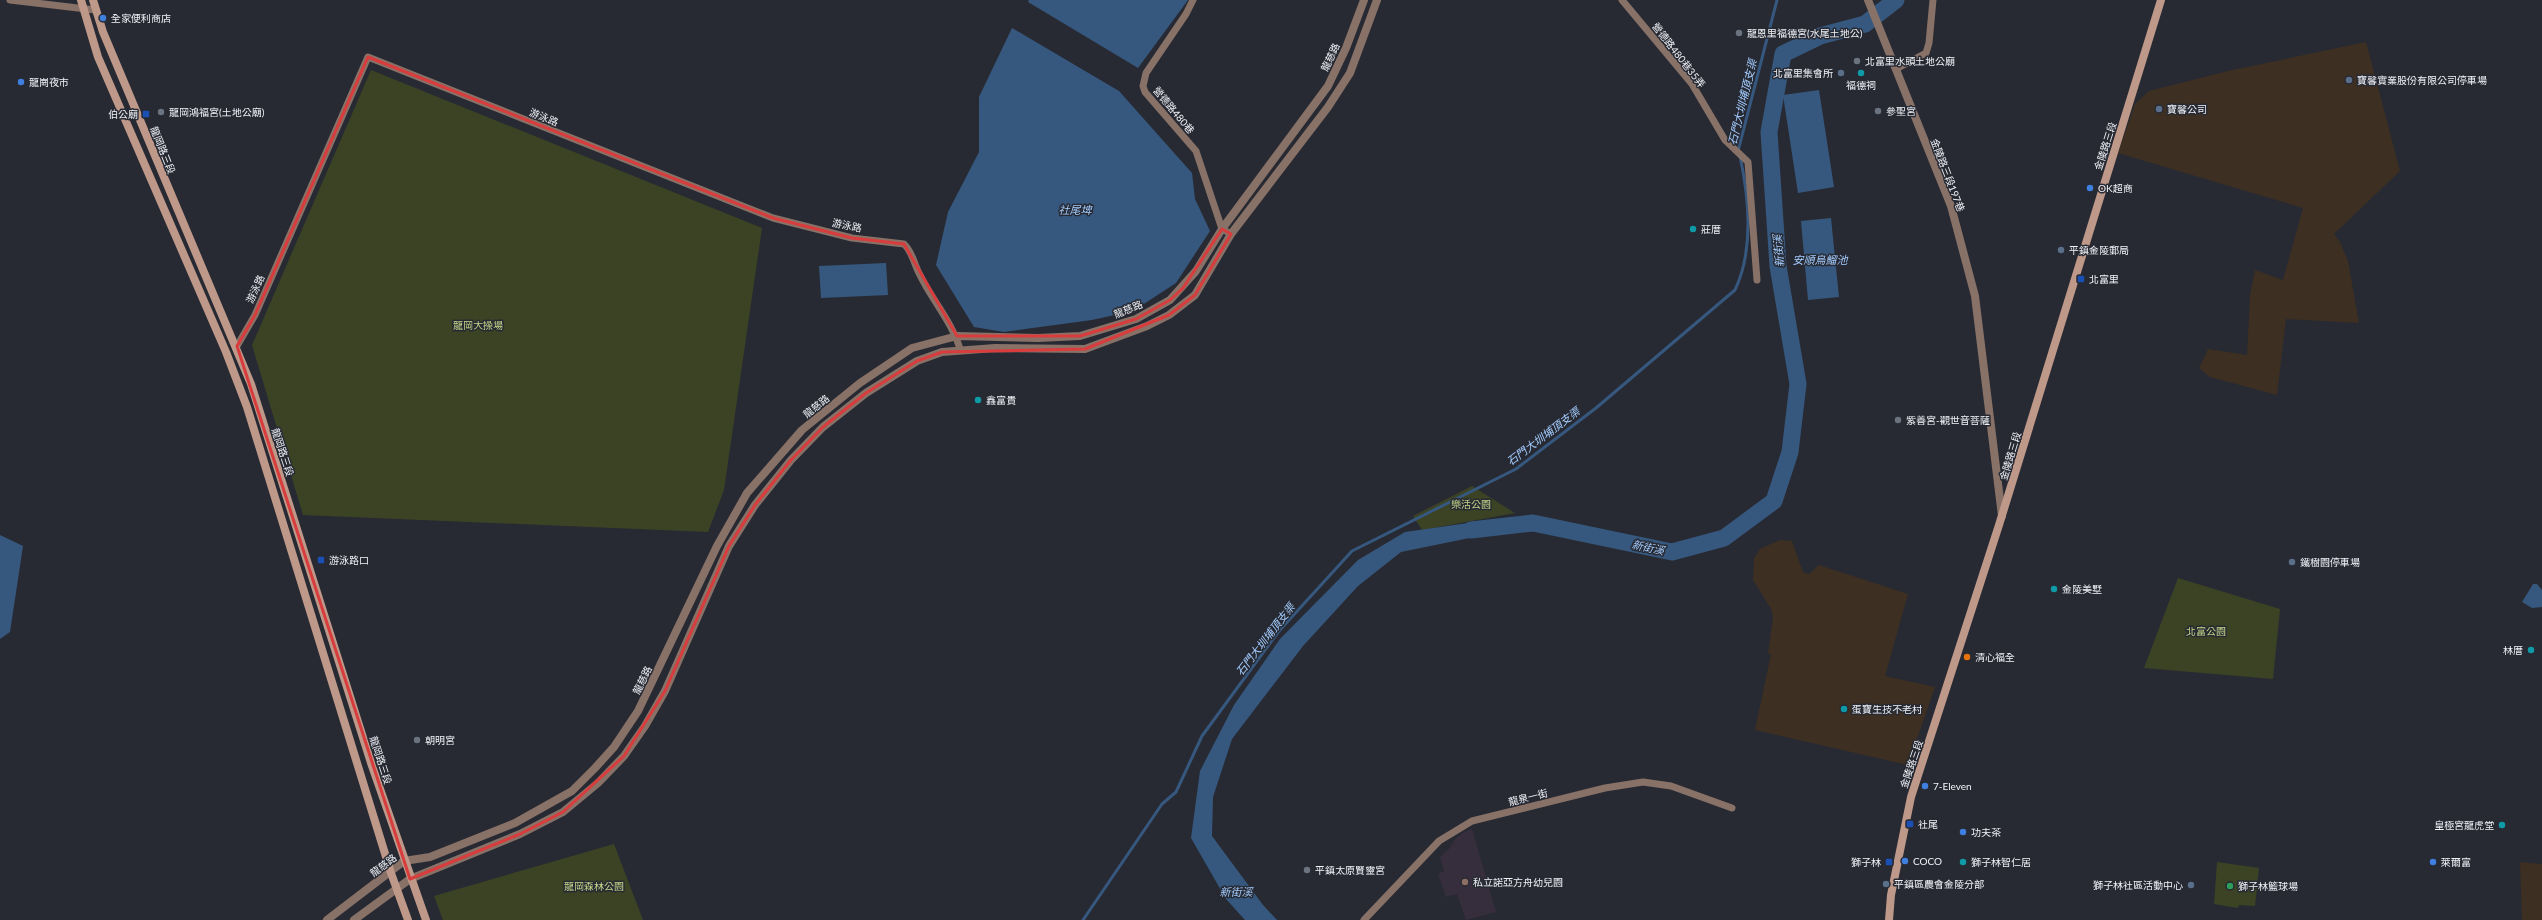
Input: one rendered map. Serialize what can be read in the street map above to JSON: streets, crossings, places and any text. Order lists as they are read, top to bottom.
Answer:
{
  "streets": {
    "main road": ["金陵路三段", "龍岡路三段"],
    "street": [
      "營德路480巷35弄",
      "龍慈路",
      "營德路480巷",
      "游泳路",
      "金陵路三段197巷",
      "龍泉一街"
    ]
  },
  "crossings": [
    ["龍慈路", "營德路480巷"],
    ["龍慈路", "游泳路"],
    ["龍慈路", "龍岡路三段"],
    ["游泳路", "龍岡路三段"],
    ["金陵路三段", "金陵路三段197巷"]
  ],
  "water": [
    "石門大圳埔頂支渠",
    "社尾埤",
    "新街溪",
    "安順烏鰡池"
  ],
  "parks": [
    "龍岡大操場",
    "樂活公園",
    "北富公園",
    "龍岡森林公園"
  ],
  "places": {
    "other": [
      "全家便利商店",
      "龍恩里福德宮(水尾土地公)",
      "北富里水頭土地公廟",
      "北富里集會所",
      "福德祠",
      "寶馨實業股份有限公司停車場",
      "龍崗夜市",
      "寶馨公司",
      "參聖宮",
      "龍岡鴻福宮(土地公廟)",
      "OK超商",
      "莊厝",
      "平鎮金陵郵局",
      "鑫富貴",
      "紫善宮-觀世音菩薩",
      "鐵樹園停車場",
      "金陵美墅",
      "林厝",
      "清心福全",
      "蛋寶生技不老村",
      "朝明宮",
      "7-Eleven",
      "皇極宮龍虎堂",
      "功夫茶",
      "COCO",
      "獅子林智仁居",
      "萊爾富",
      "平鎮太原賢靈宮",
      "私立諾亞方舟幼兒園",
      "平鎮區農會金陵分部",
      "獅子林社區活動中心",
      "獅子林籃球場"
    ],
    "transit": [
      "伯公廟",
      "北富里",
      "游泳路口",
      "社尾",
      "獅子林"
    ]
  }
}
